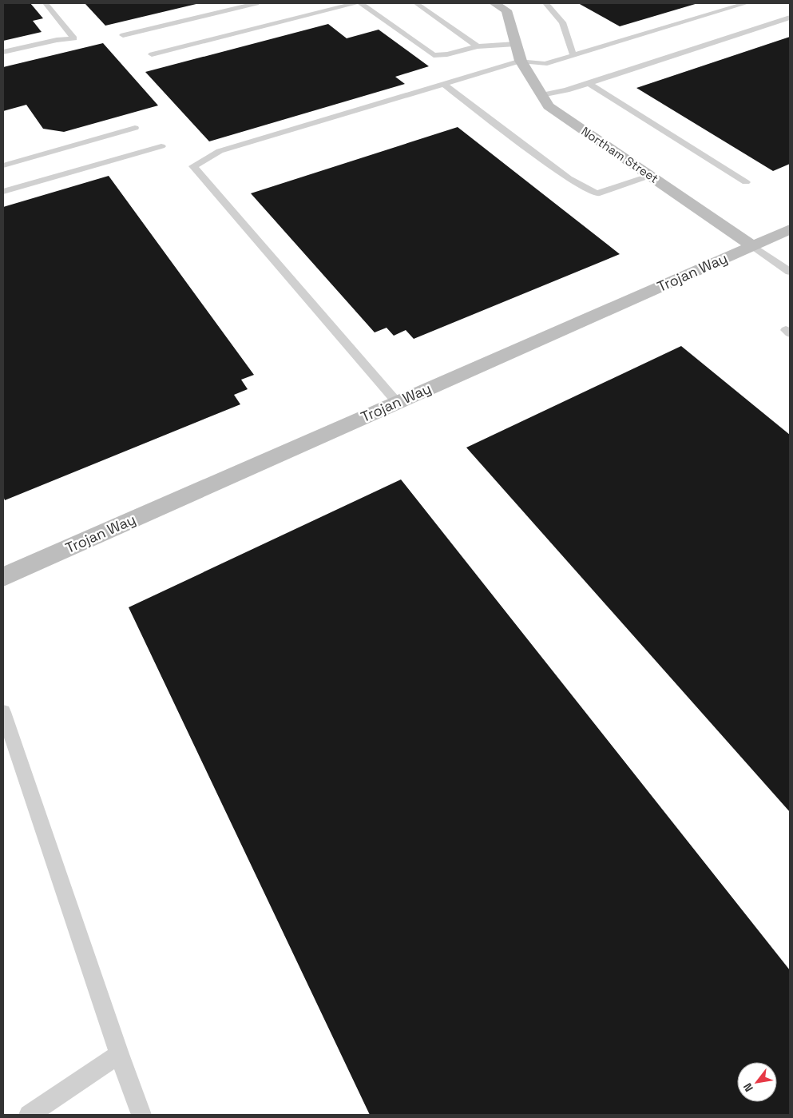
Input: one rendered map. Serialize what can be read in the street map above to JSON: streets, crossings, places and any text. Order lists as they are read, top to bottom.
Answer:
{
  "streets": {
    "street": ["Northam Street", "Trojan Way"]
  },
  "crossings": [
    ["Northam Street", "Trojan Way"]
  ],
  "north": "bottom left"
}
